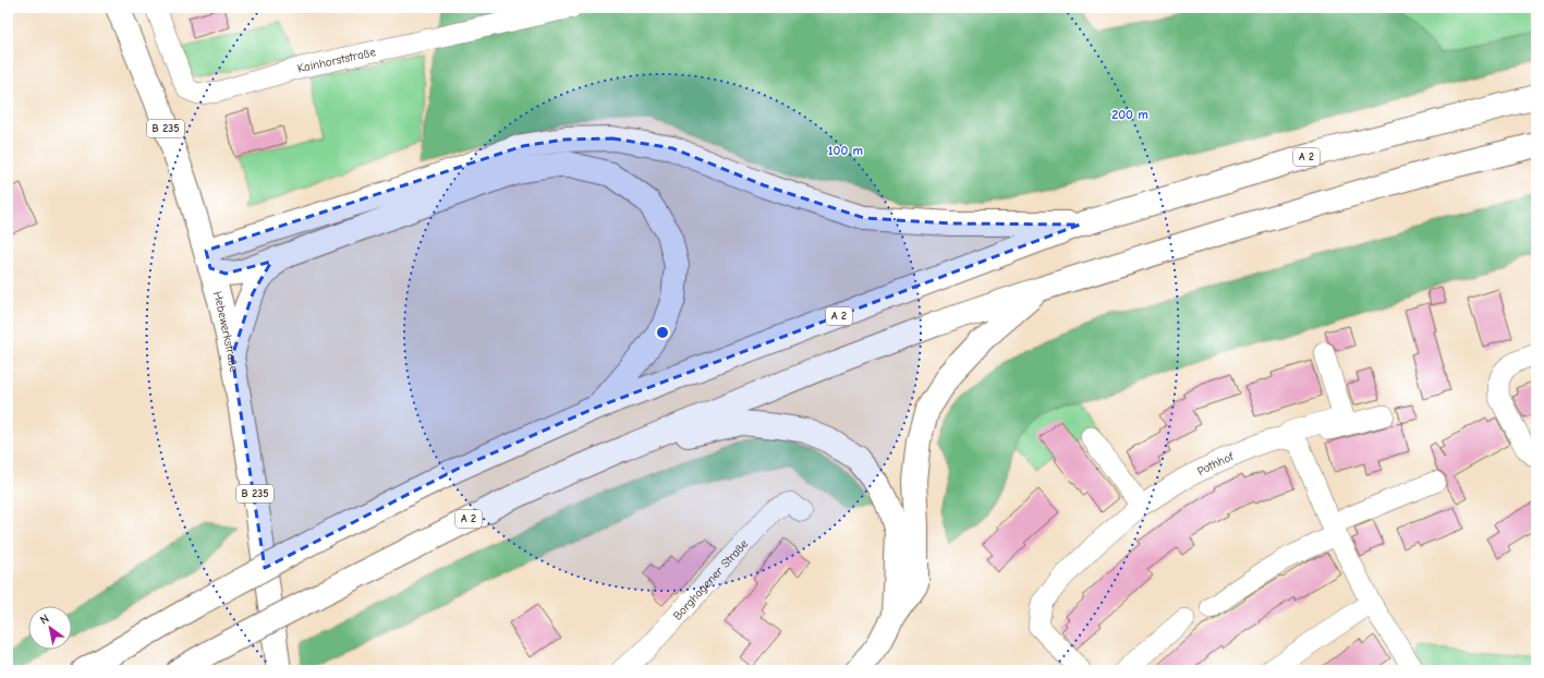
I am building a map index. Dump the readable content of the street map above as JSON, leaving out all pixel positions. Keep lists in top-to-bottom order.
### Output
{
  "streets": {
    "main road": ["B 235", "A 2", "Hebewerkstraße"],
    "street": ["Kainhorststraße", "Pothhof", "Borghagener Straße"]
  },
  "north": "top left",
  "rings": ["200 m", "100 m"]
}
